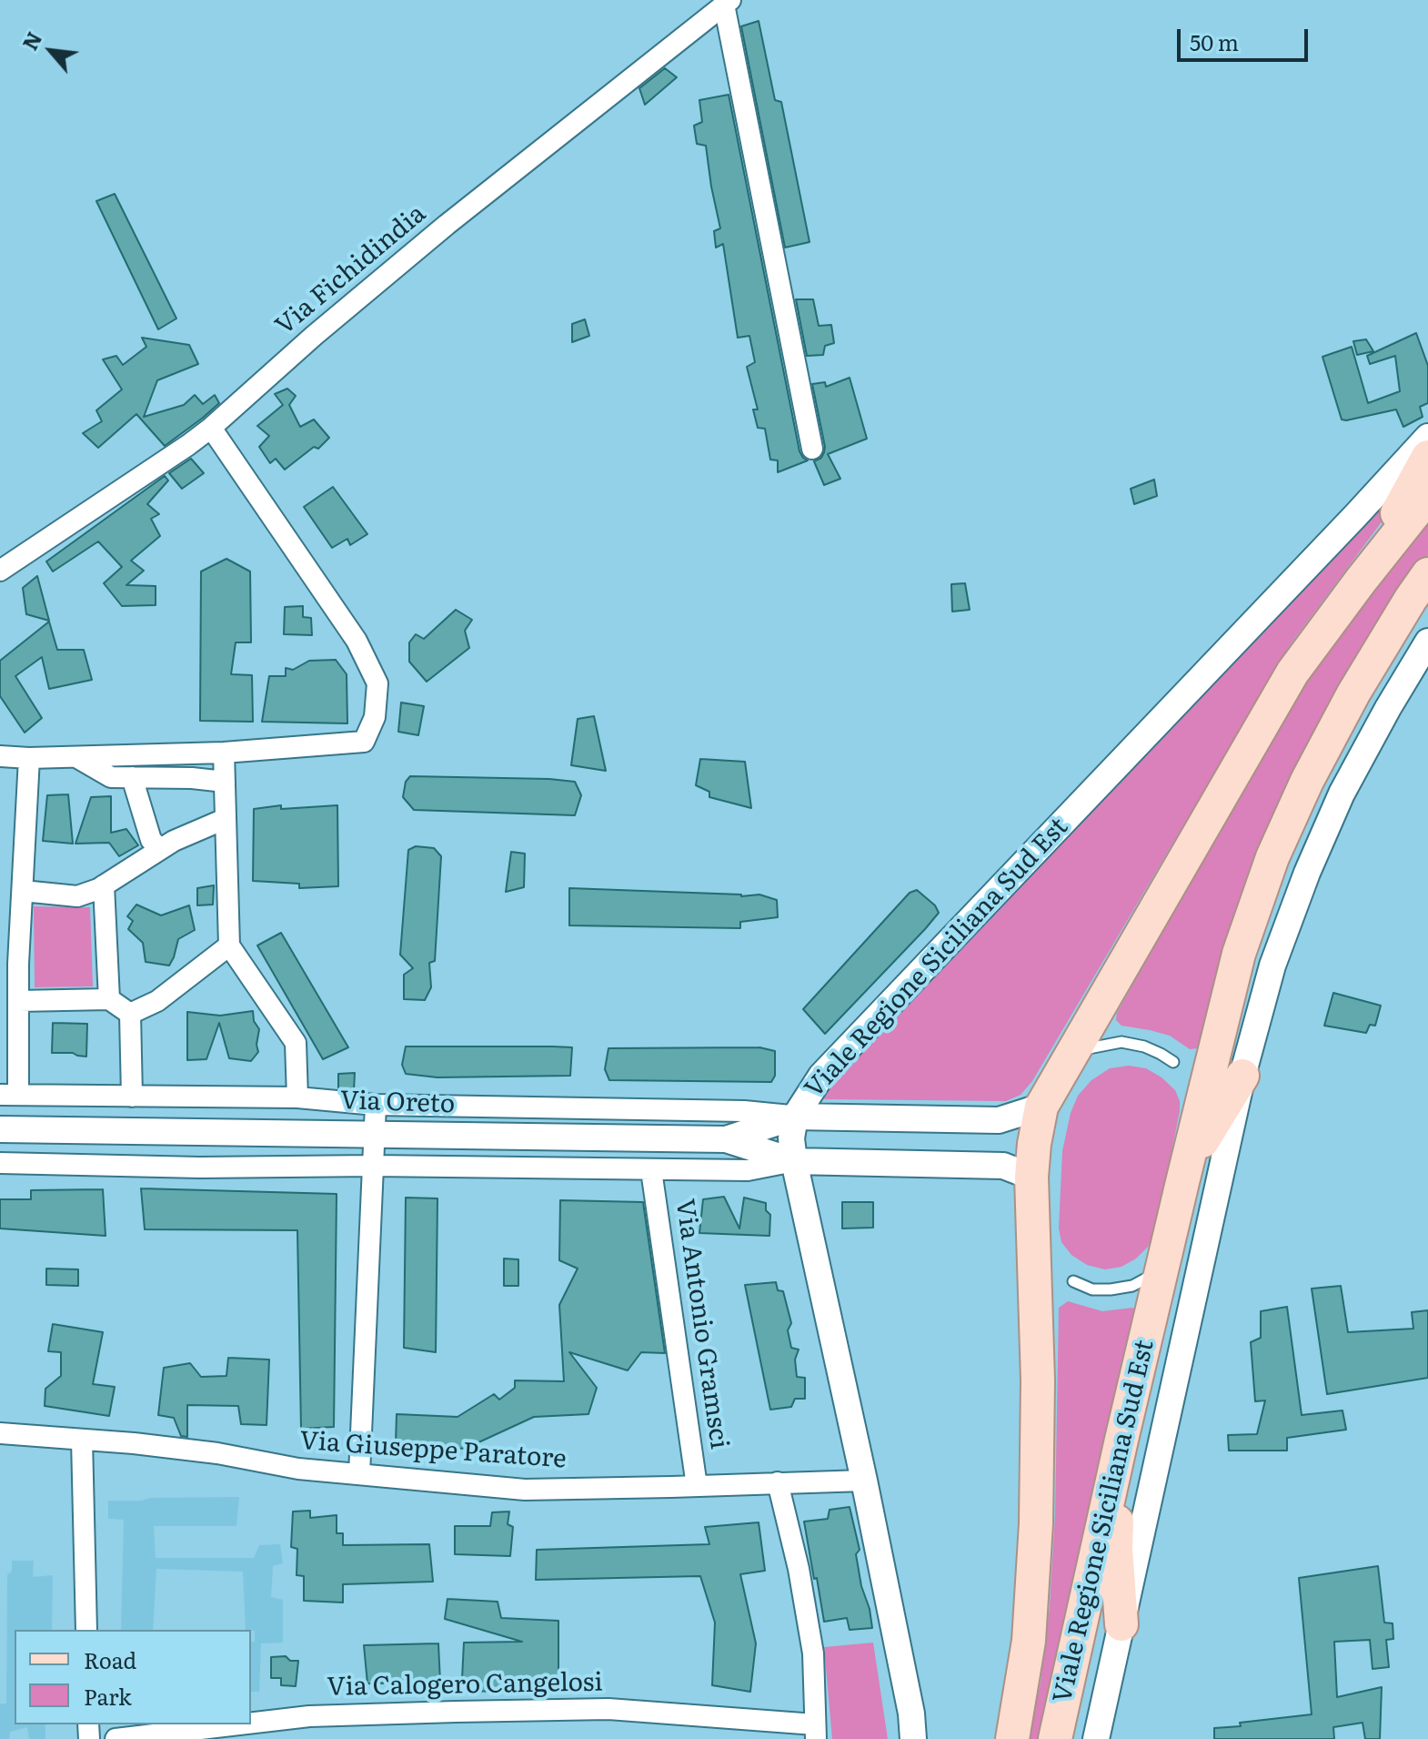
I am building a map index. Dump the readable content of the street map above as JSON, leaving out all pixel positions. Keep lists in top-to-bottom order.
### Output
{
  "streets": {
    "main road": ["Viale Regione Siciliana Sud Est"],
    "street": [
      "Via Fichidindia",
      "Via Oreto",
      "Via Antonio Gramsci",
      "Via Giuseppe Paratore",
      "Via Calogero Cangelosi"
    ]
  },
  "crossings": [
    ["Viale Regione Siciliana Sud Est", "Via Oreto"],
    ["Viale Regione Siciliana Sud Est", "Via Giuseppe Paratore"],
    ["Via Antonio Gramsci", "Via Giuseppe Paratore"]
  ],
  "legend": ["Road", "Park"],
  "scale_bar": "50 m",
  "north": "top left"
}
